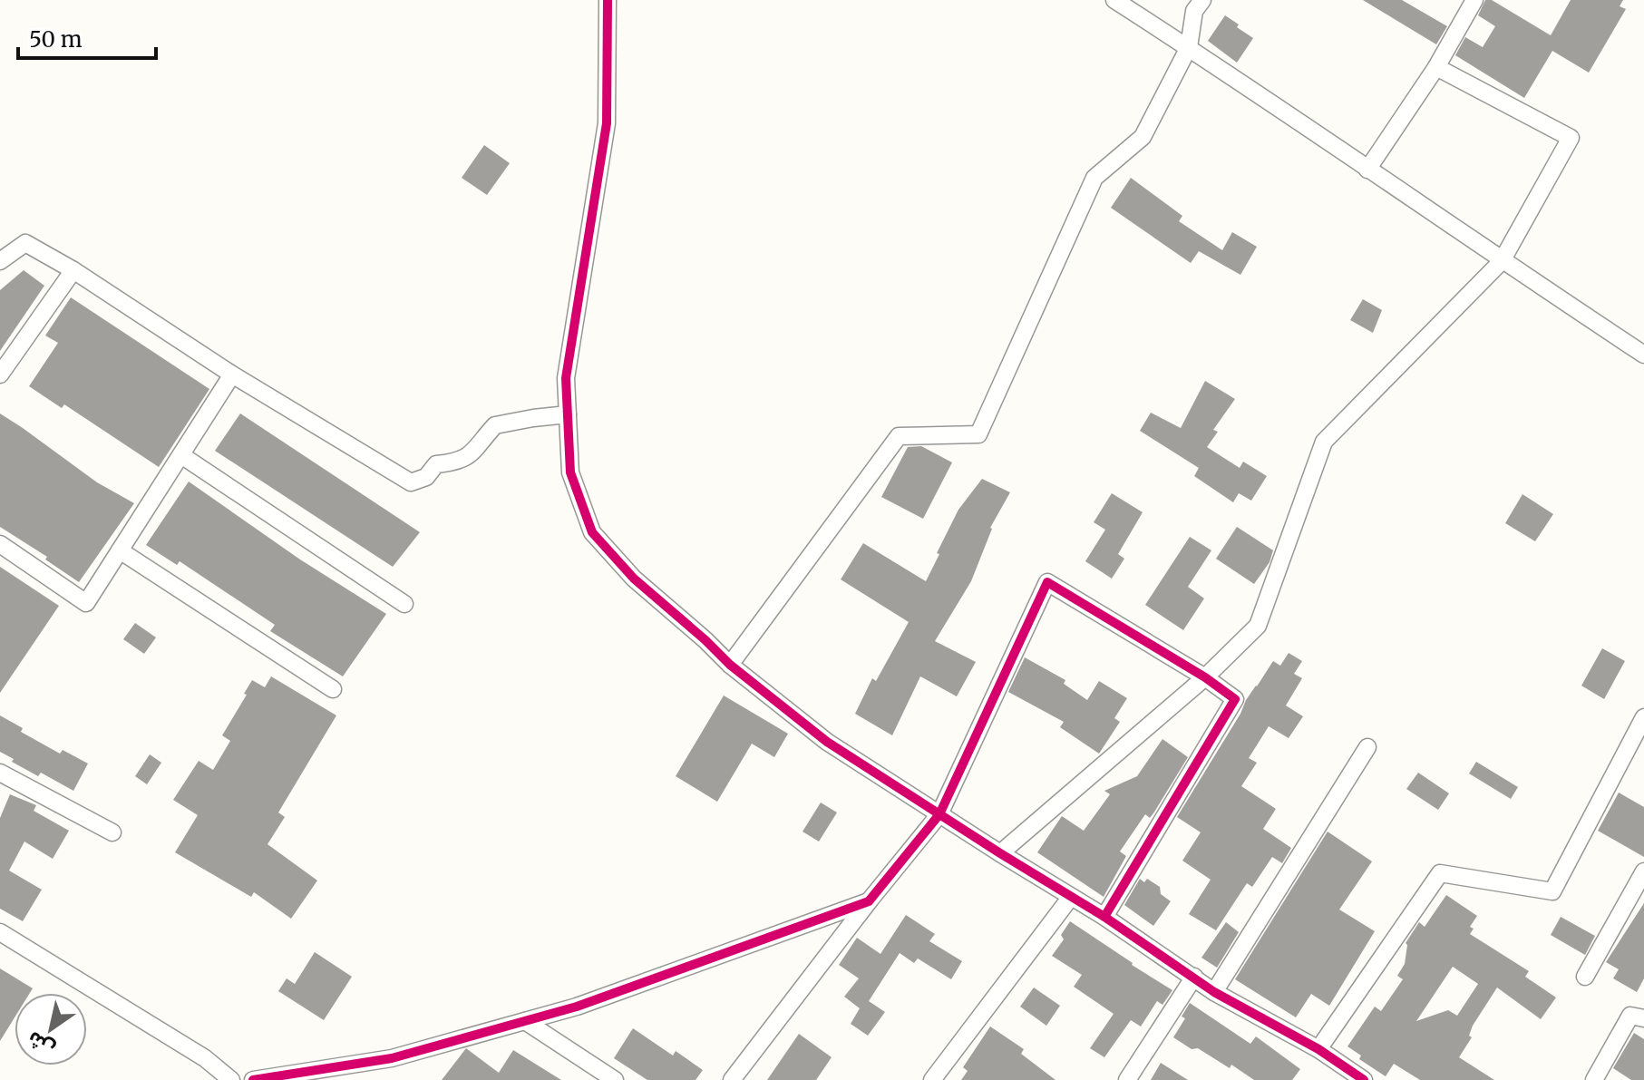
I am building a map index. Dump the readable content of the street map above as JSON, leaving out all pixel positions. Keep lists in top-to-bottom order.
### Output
{
  "scale_bar": "50 m",
  "north": "bottom left"
}
